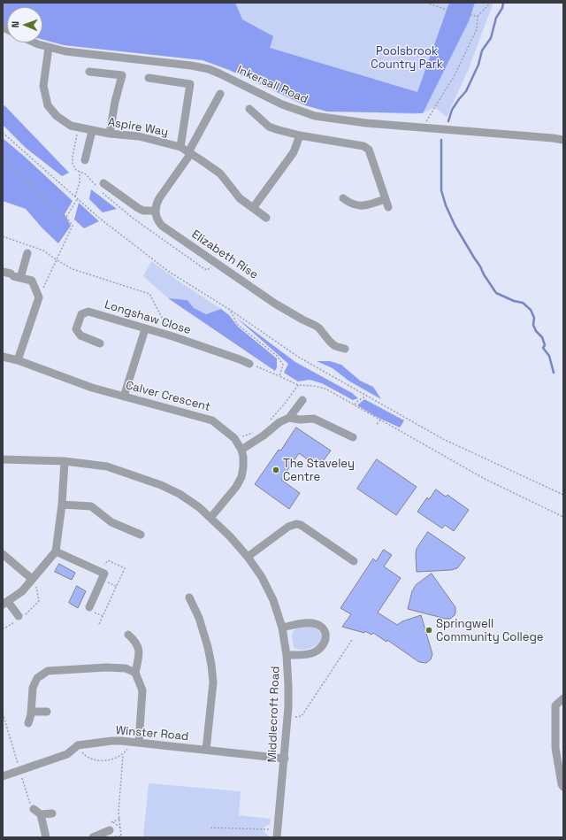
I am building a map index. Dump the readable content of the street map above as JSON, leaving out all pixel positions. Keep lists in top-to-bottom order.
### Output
{
  "streets": {
    "street": [
      "Inkersall Road",
      "Aspire Way",
      "Elizabeth Rise",
      "Longshaw Close",
      "Calver Crescent",
      "Middlecroft Road",
      "Winster Road"
    ]
  },
  "crossings": [
    ["Inkersall Road", "Aspire Way"],
    ["Calver Crescent", "Middlecroft Road"],
    ["Middlecroft Road", "Winster Road"]
  ],
  "parks": ["Poolsbrook Country Park"],
  "places": ["The Staveley Centre", "Springwell Community College"],
  "north": "left"
}
